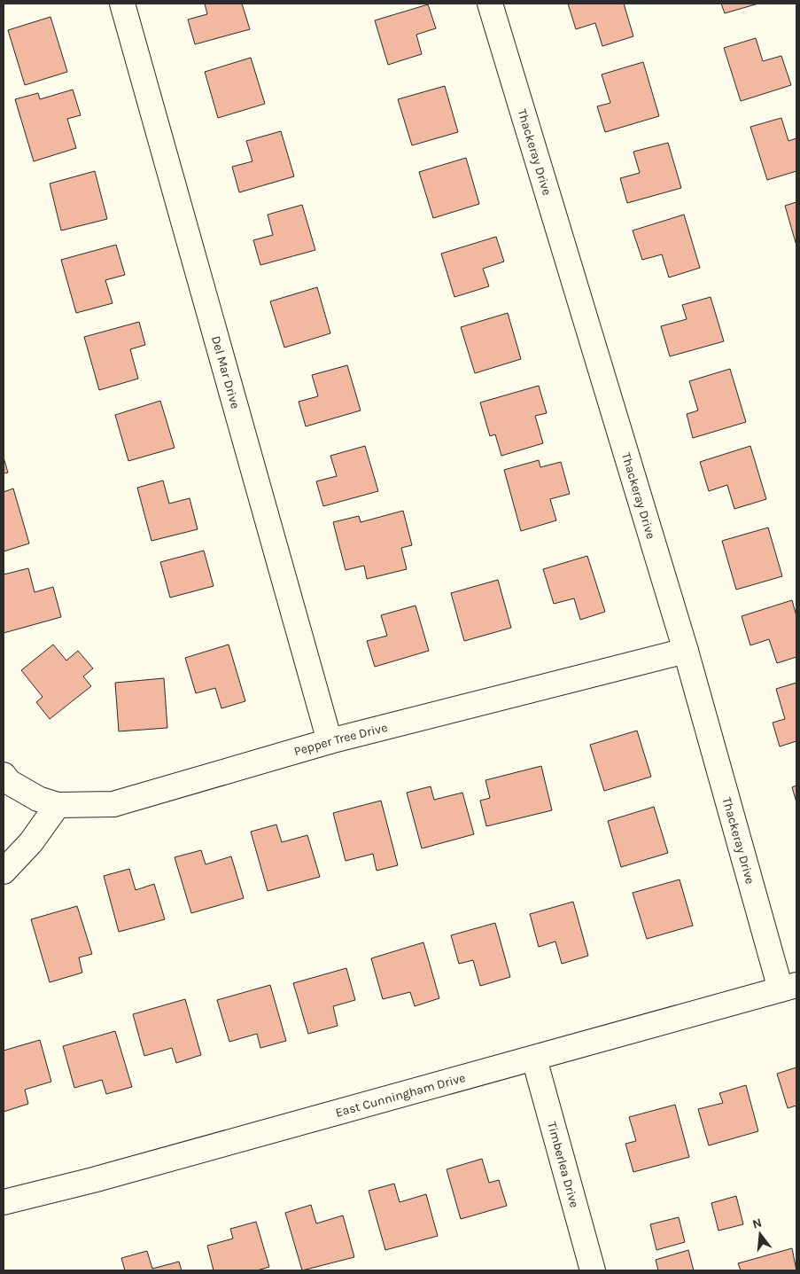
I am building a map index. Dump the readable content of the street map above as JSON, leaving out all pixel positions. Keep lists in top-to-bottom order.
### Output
{
  "streets": {
    "street": [
      "Thackeray Drive",
      "Del Mar Drive",
      "Pepper Tree Drive",
      "East Cunningham Drive",
      "Timberlea Drive"
    ]
  },
  "crossings": [
    ["Thackeray Drive", "Pepper Tree Drive"],
    ["Thackeray Drive", "East Cunningham Drive"],
    ["Del Mar Drive", "Pepper Tree Drive"],
    ["East Cunningham Drive", "Timberlea Drive"]
  ],
  "north": "top"
}
